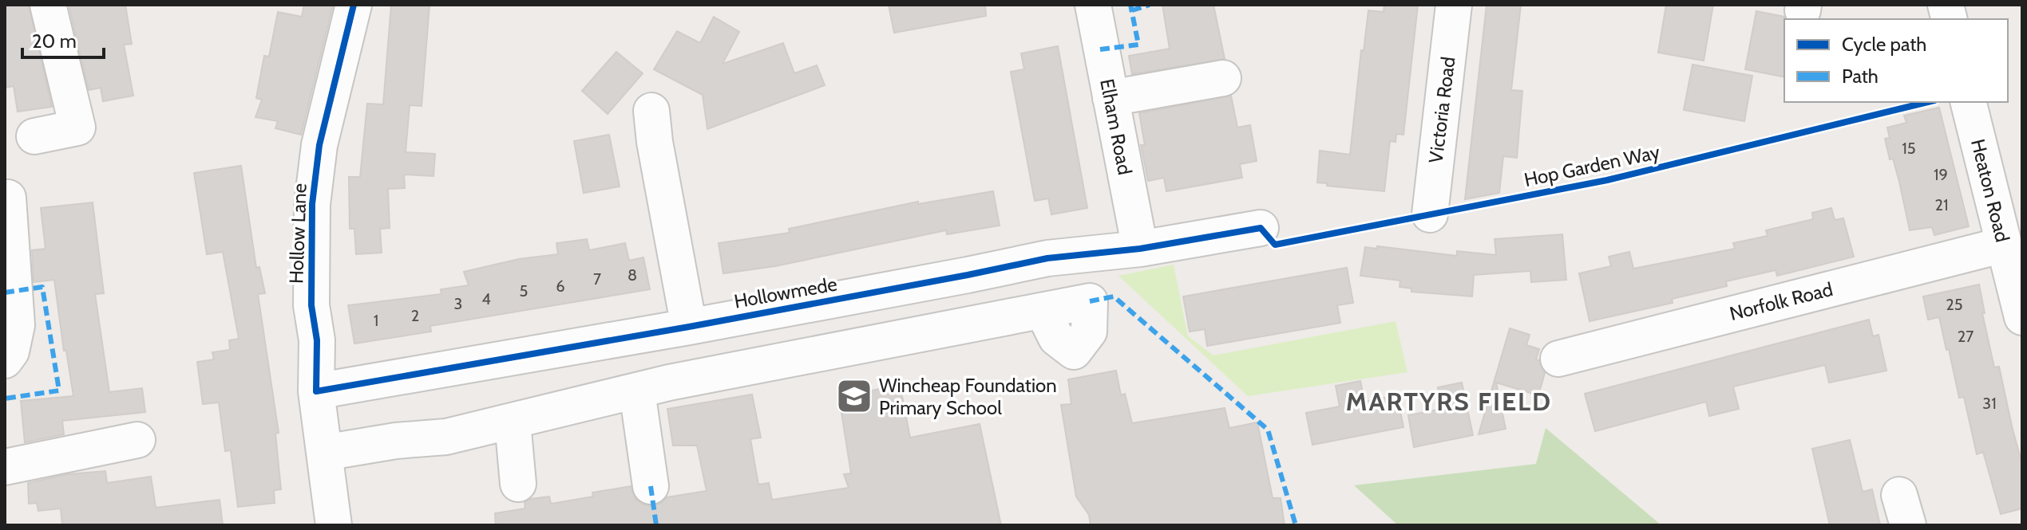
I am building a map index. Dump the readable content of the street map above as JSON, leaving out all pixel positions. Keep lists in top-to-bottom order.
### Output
{
  "streets": {
    "street": [
      "Victoria Road",
      "Elham Road",
      "Heaton Road",
      "Hollow Lane",
      "Hollowmede",
      "Norfolk Road"
    ],
    "cycle path": ["Hop Garden Way"]
  },
  "crossings": [
    ["Elham Road", "Hollowmede"],
    ["Heaton Road", "Norfolk Road"],
    ["Hollow Lane", "Hollowmede"]
  ],
  "districts": ["MARTYRS FIELD"],
  "places": {
    "school or university": ["Wincheap Foundation Primary School"]
  },
  "house_numbers": [
    "15",
    "19",
    "21",
    "8",
    "7",
    "6",
    "5",
    "4",
    "3",
    "25",
    "2",
    "1",
    "27",
    "31"
  ],
  "legend": ["Cycle path", "Path"],
  "scale_bar": "20 m"
}
